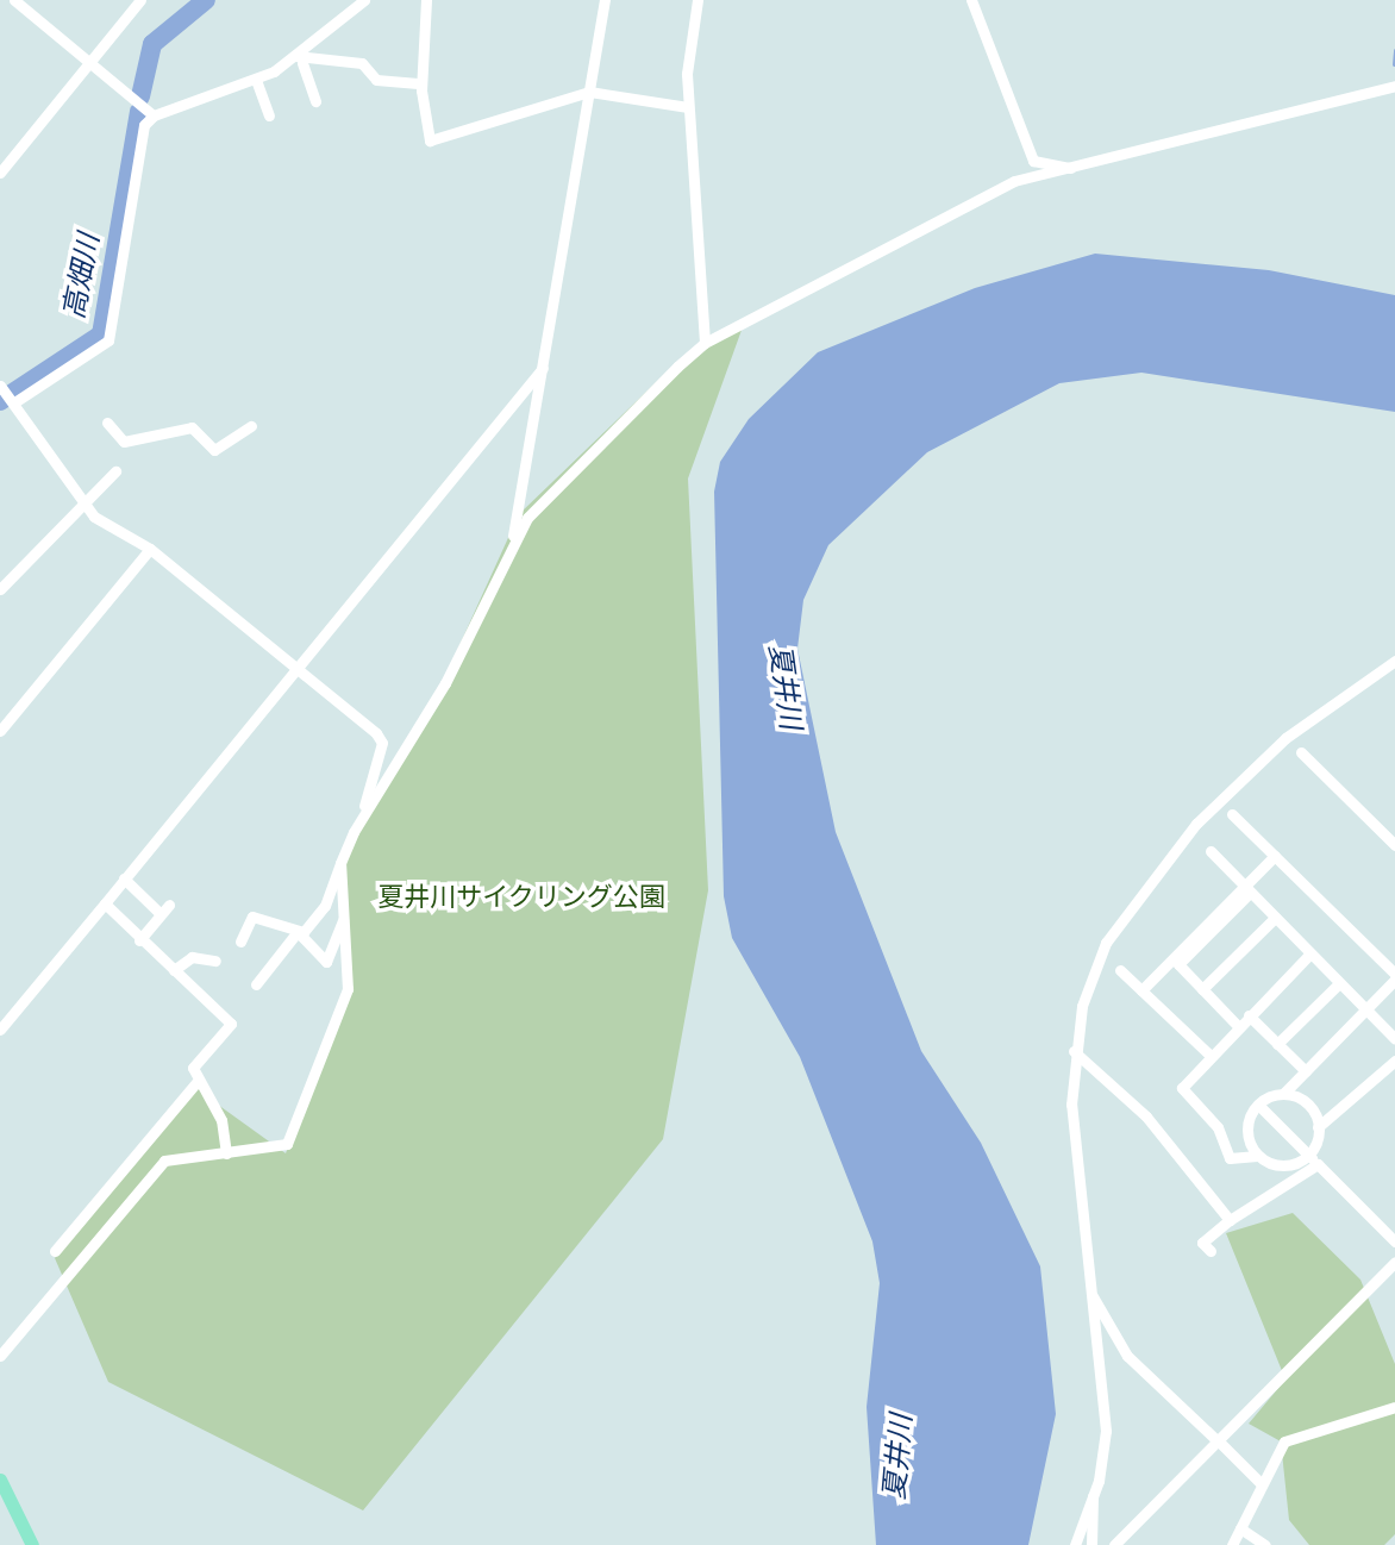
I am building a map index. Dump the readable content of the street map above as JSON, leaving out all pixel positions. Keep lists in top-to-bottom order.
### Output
{
  "water": ["高畑川", "夏井川"],
  "parks": ["夏井川サイクリング公園"]
}
